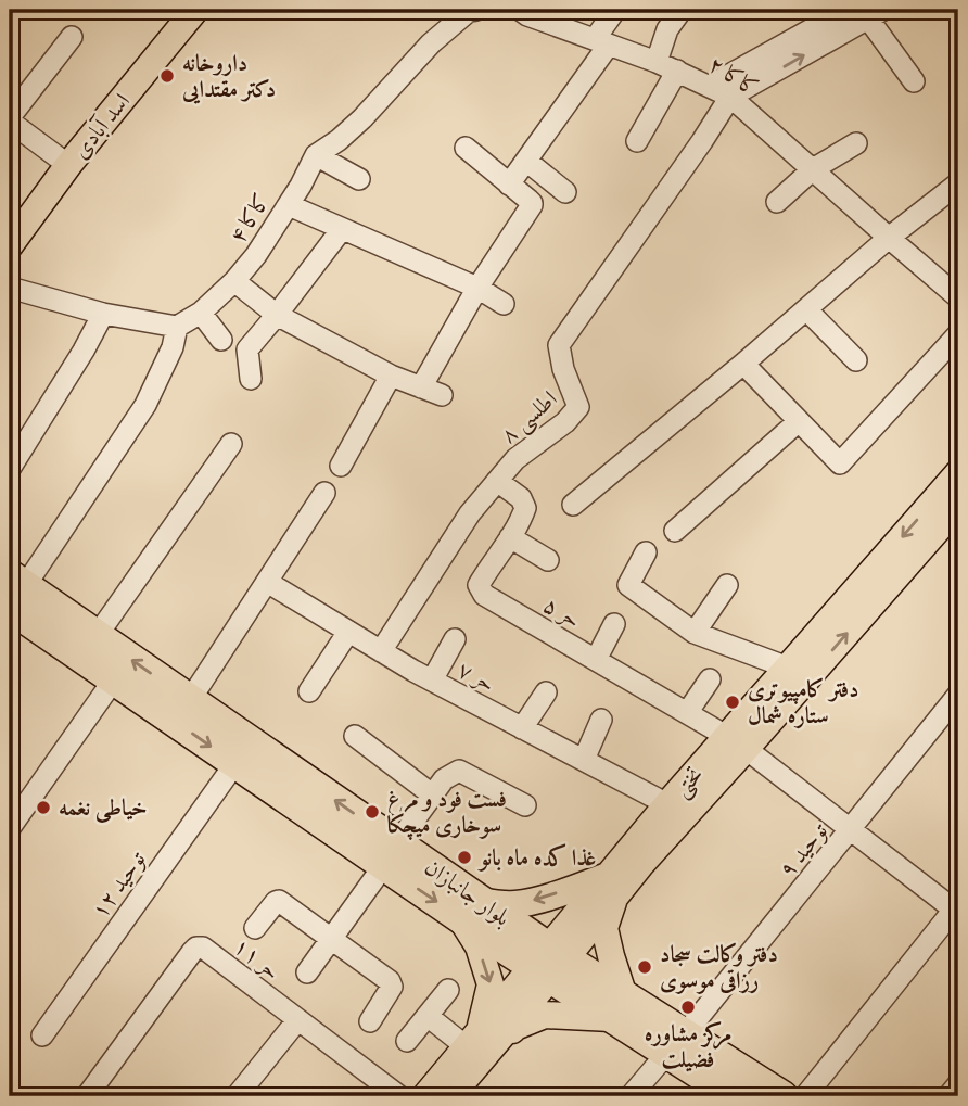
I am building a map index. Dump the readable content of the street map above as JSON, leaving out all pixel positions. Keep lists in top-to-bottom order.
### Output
{
  "streets": {
    "highway": ["بلوار جانبازان"],
    "main road": ["اسد آبادی", "تختی"],
    "street": [
      "کاکا ۲",
      "کاکا ۴",
      "اطلسی ۸",
      "حر ۵",
      "حر ۷",
      "توحید ۹",
      "توحید ۱۲",
      "حر ۱۱"
    ]
  },
  "crossings": [
    ["کاکا ۲", "اطلسی ۸"],
    ["اطلسی ۸", "حر ۵"],
    ["اطلسی ۸", "حر ۷"],
    ["حر ۵", "تختی"],
    ["حر ۵", "توحید ۹"],
    ["حر ۷", "تختی"],
    ["تختی", "بلوار جانبازان"],
    ["توحید ۹", "بلوار جانبازان"],
    ["توحید ۱۲", "بلوار جانبازان"]
  ],
  "places": [
    "داروخانه دکتر مقتدایی",
    "دفتر کامپیوتری ستاره شمال",
    "خیاطی نغمه",
    "فست فود و مرغ سوخاری میچکا",
    "غذا کده ماه بانو",
    "دفتر وکالت سجاد رزاقی موسوی",
    "مرکز مشاوره فضیلت"
  ]
}
